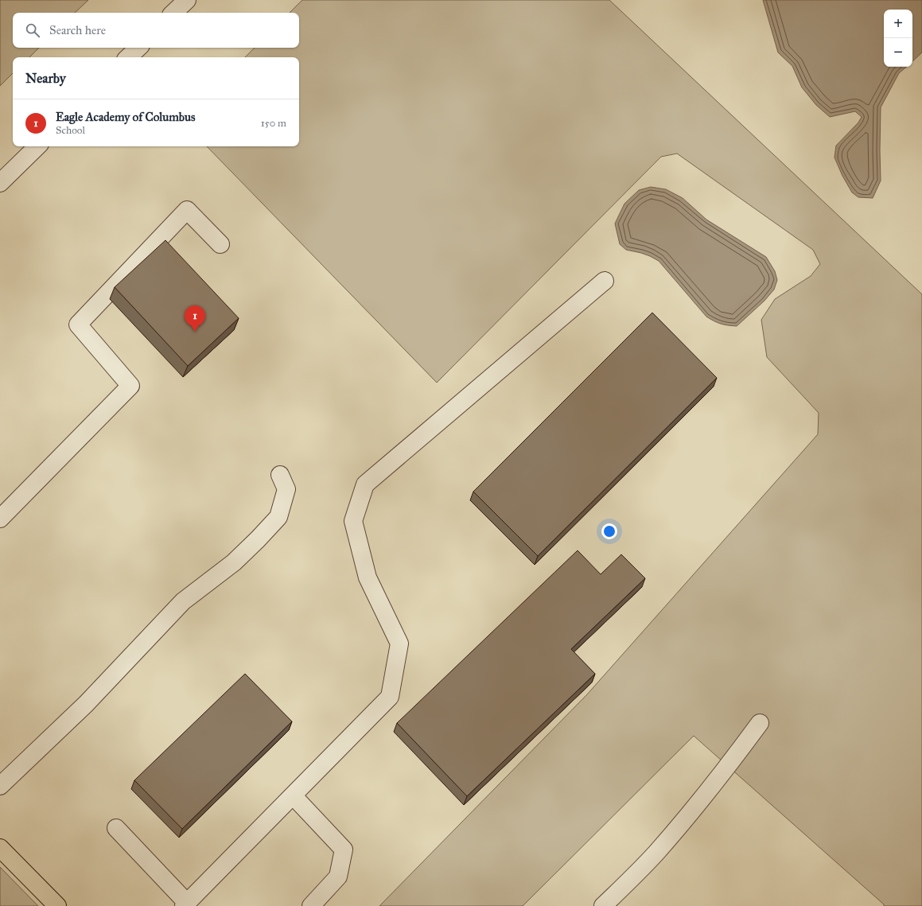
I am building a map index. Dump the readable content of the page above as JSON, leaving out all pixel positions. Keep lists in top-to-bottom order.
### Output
{
  "page": {
    "map_buttons": ["+", "−"],
    "search": "Search here",
    "heading": "Nearby",
    "list": [
      {
        "mark": "1",
        "name": "Eagle Academy of Columbus",
        "note": "School",
        "value": "150 m"
      }
    ],
    "pins": "1"
  }
}
